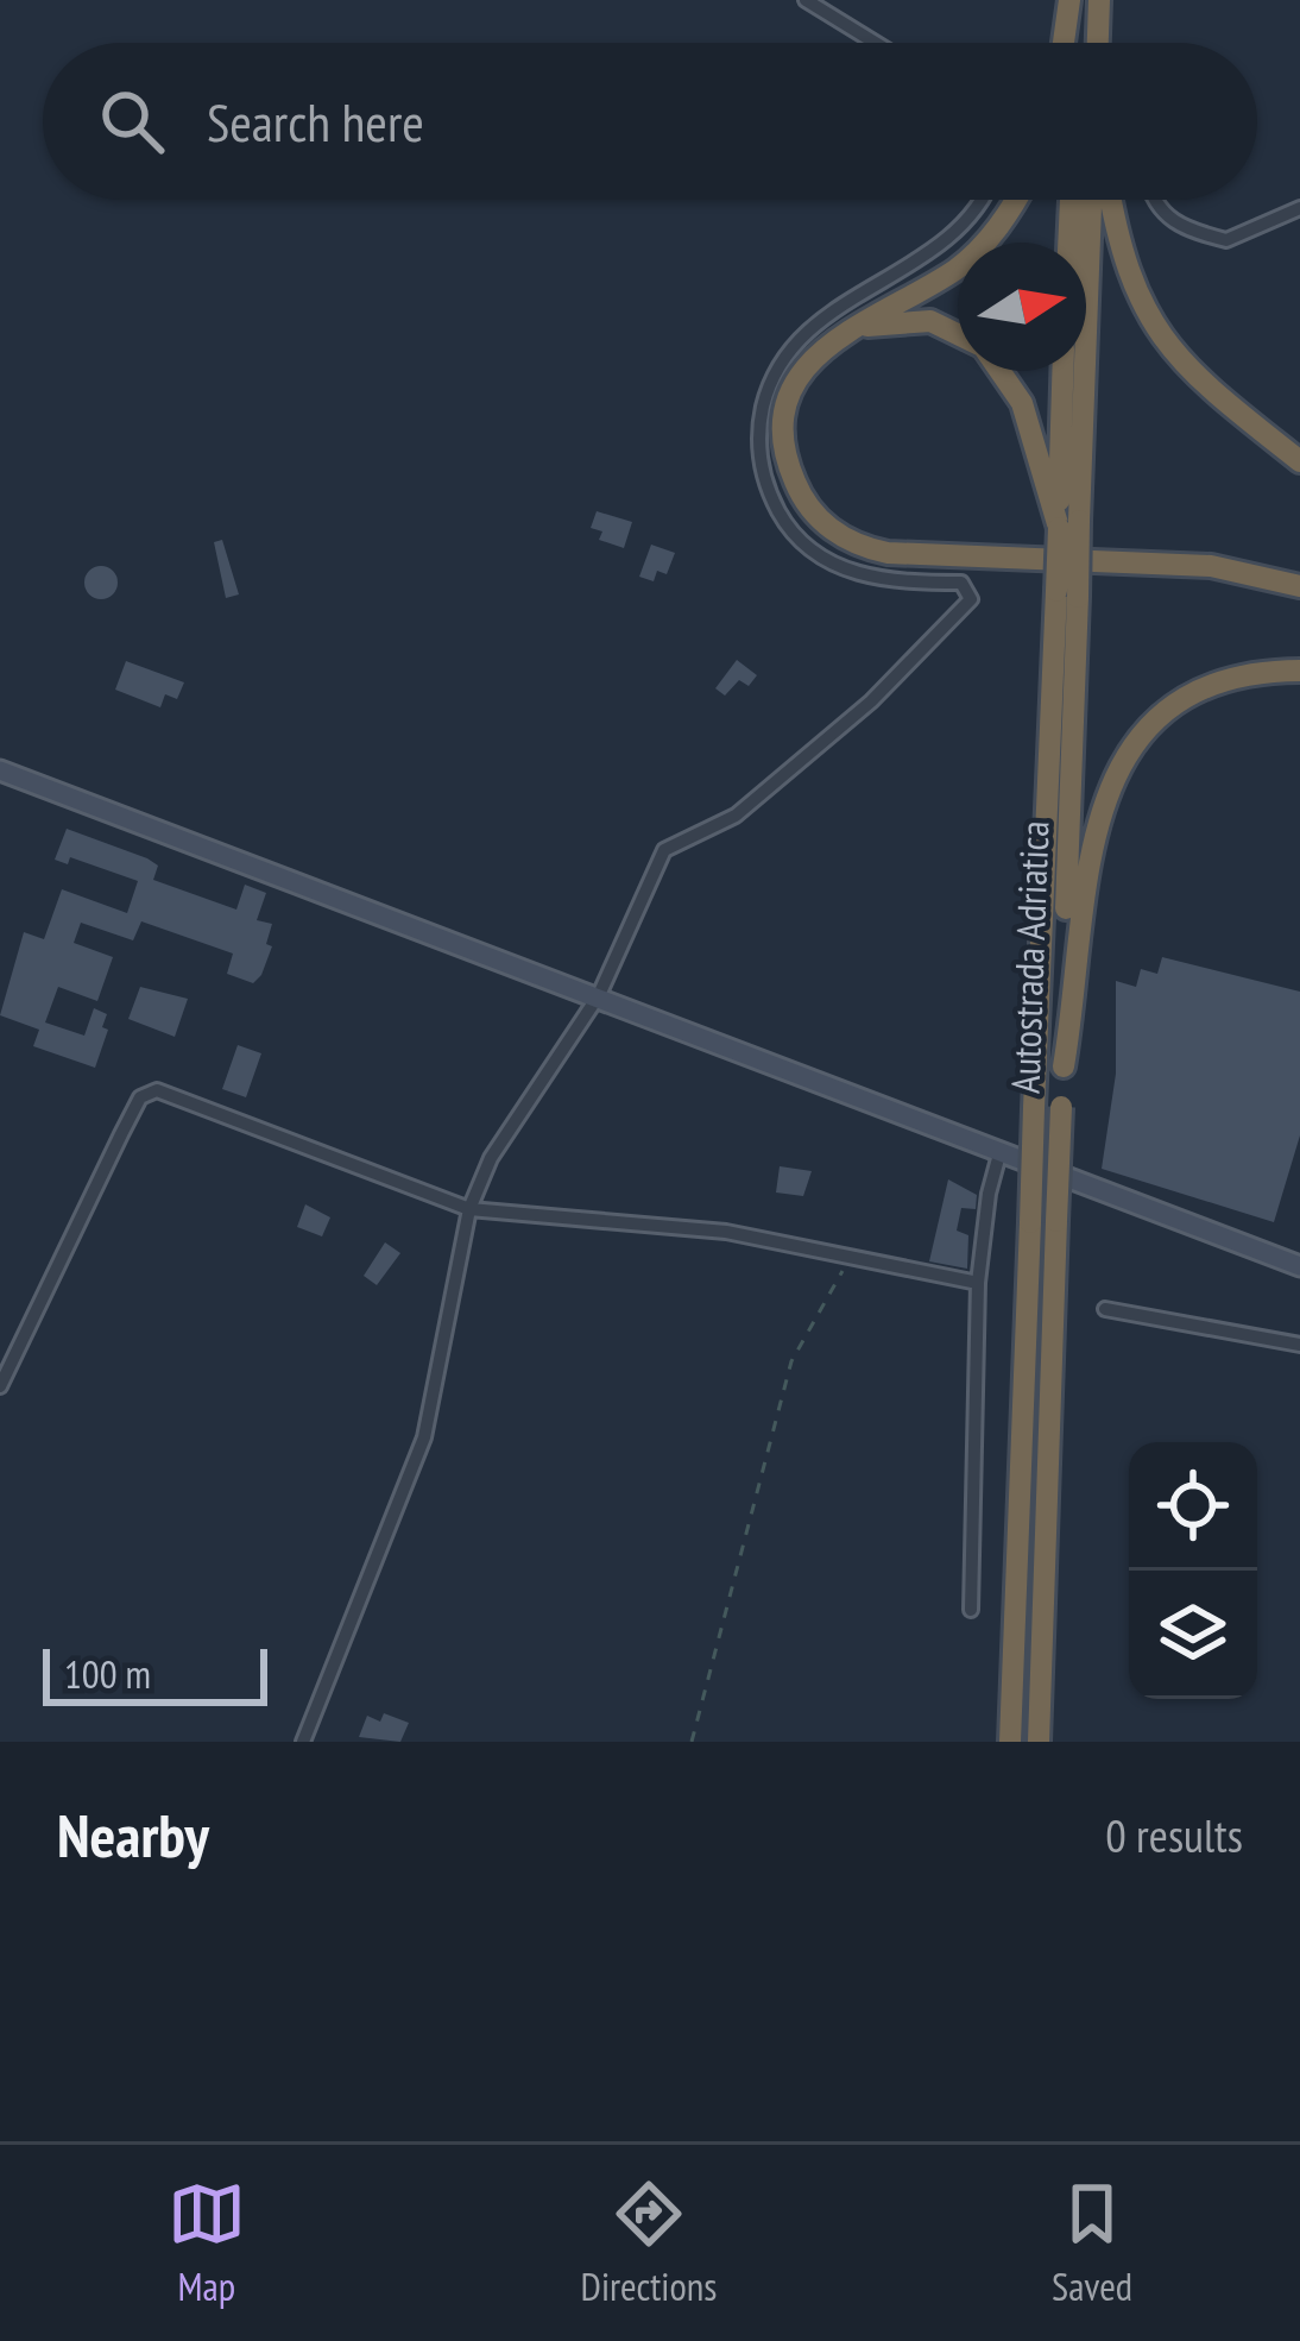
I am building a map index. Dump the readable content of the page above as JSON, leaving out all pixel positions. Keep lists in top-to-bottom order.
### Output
{
  "streets": {
    "highway": ["Autostrada Adriatica"]
  },
  "scale_bar": "100 m",
  "north": "right",
  "page": {
    "search": "Search here",
    "scale": "100 m",
    "heading": ["Nearby", "0 results"],
    "nav": ["Map", "Directions", "Saved"]
  }
}
